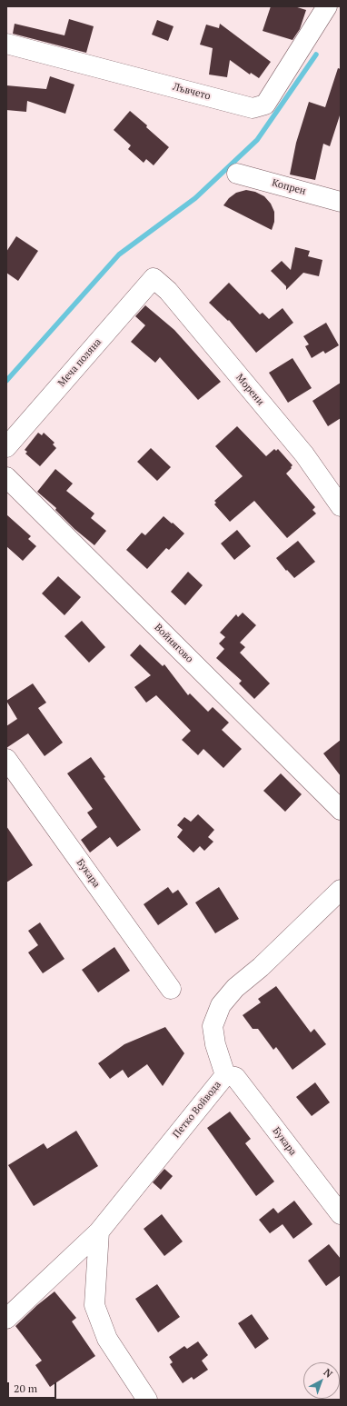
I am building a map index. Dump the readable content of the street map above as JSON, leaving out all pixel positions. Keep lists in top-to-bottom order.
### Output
{
  "streets": {
    "street": [
      "Лъвчето",
      "Копрен",
      "Меча поляна",
      "Морени",
      "Войнягово",
      "Букара",
      "Петко Войвода"
    ]
  },
  "crossings": [
    ["Меча поляна", "Морени"],
    ["Букара", "Петко Войвода"]
  ],
  "scale_bar": "20 m",
  "north": "top right"
}
